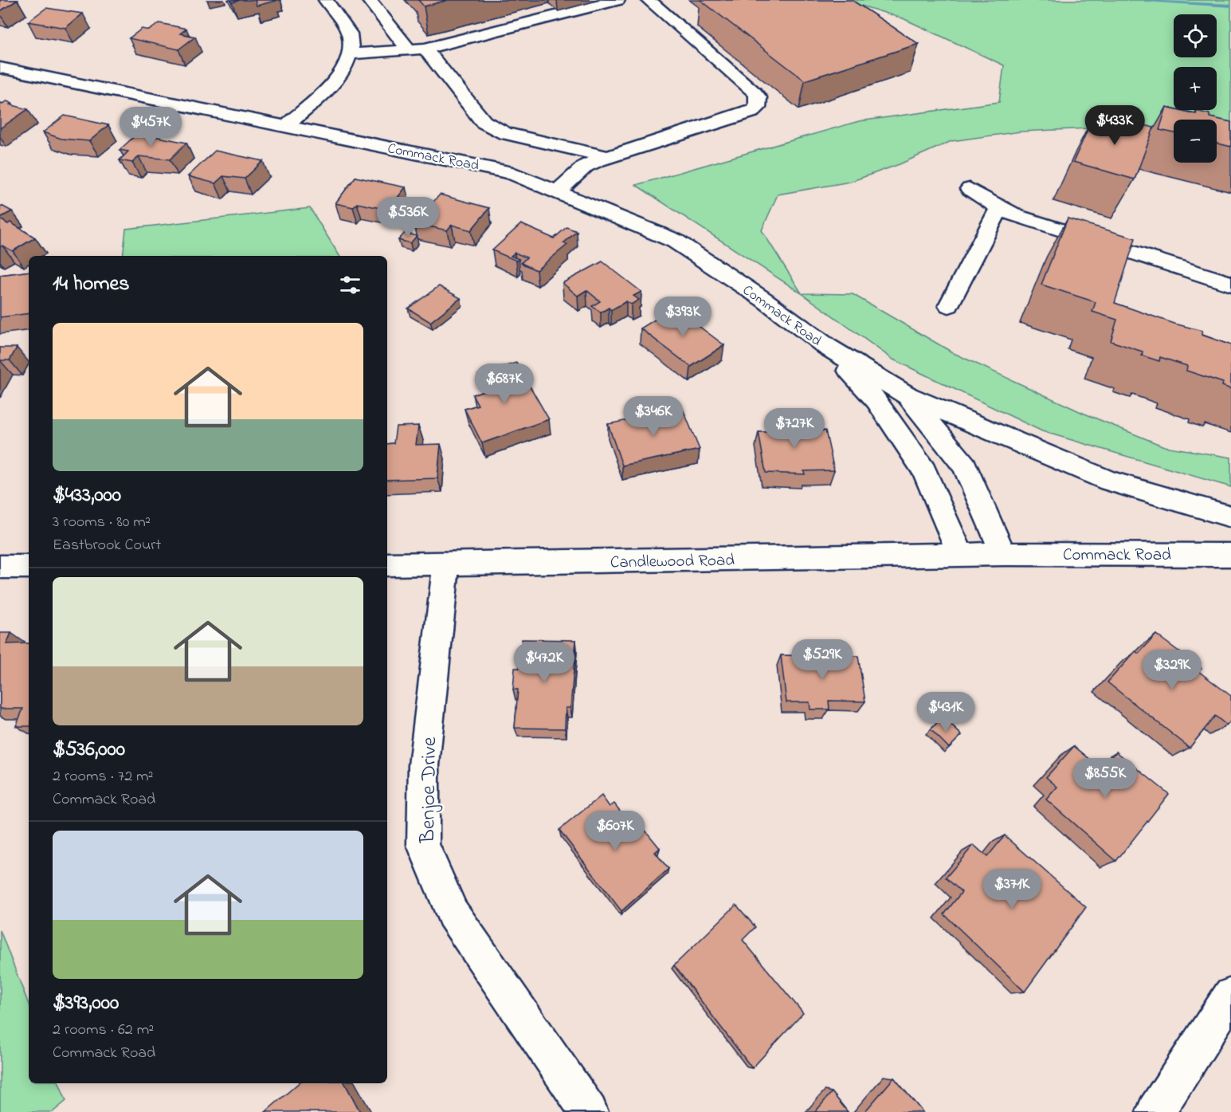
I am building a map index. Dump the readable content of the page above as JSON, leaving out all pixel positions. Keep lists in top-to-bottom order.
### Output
{
  "streets": {
    "street": ["Commack Road", "Candlewood Road", "Benjoe Drive"]
  },
  "crossings": [
    ["Commack Road", "Candlewood Road"],
    ["Candlewood Road", "Benjoe Drive"]
  ],
  "page": {
    "map_buttons": ["+", "−"],
    "price": [
      "$433K",
      "$457K",
      "$536K",
      "$393K",
      "$687K",
      "$346K",
      "$727K",
      "$529K",
      "$472K",
      "$329K",
      "$431K",
      "$855K",
      "$607K",
      "$371K"
    ],
    "heading": "14 homes",
    "list": [
      {
        "name": "$433,000",
        "note": "3 rooms · 80 m² · Eastbrook Court"
      },
      {
        "name": "$536,000",
        "note": "2 rooms · 72 m² · Commack Road"
      },
      {
        "name": "$393,000",
        "note": "2 rooms · 62 m² · Commack Road"
      }
    ]
  }
}
